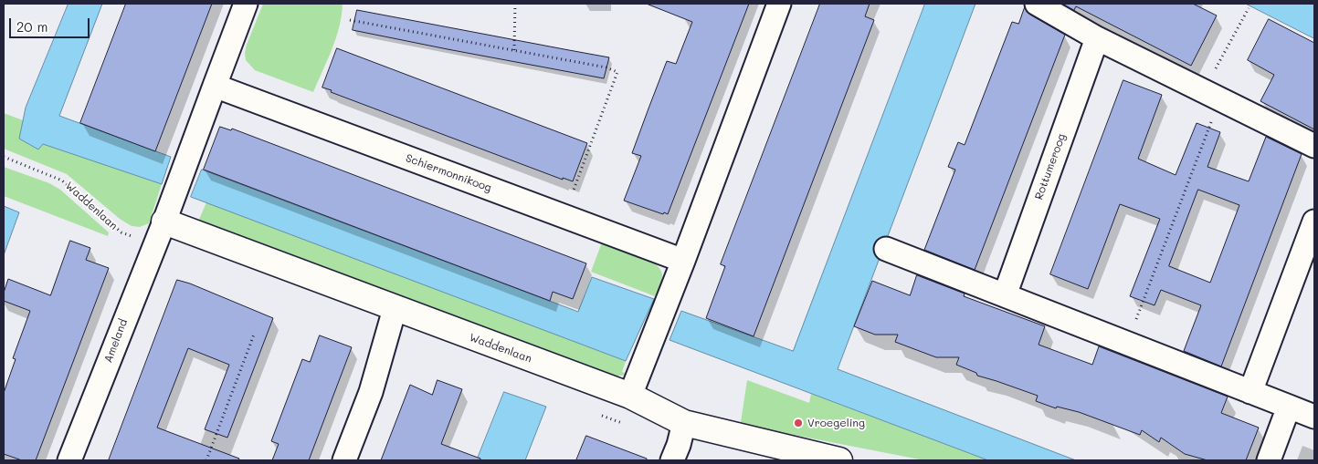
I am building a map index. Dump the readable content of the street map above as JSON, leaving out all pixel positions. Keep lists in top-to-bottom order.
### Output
{
  "streets": {
    "street": [
      "Rottumeroog",
      "Schiermonnikoog",
      "Waddenlaan",
      "Ameland"
    ]
  },
  "crossings": [
    ["Waddenlaan", "Ameland"]
  ],
  "places": ["Vroegeling"],
  "scale_bar": "20 m"
}
